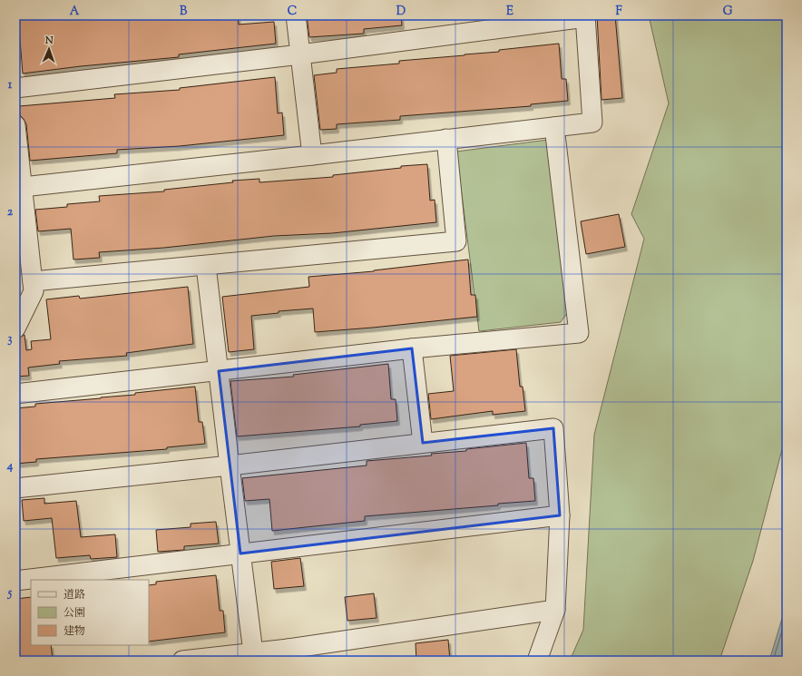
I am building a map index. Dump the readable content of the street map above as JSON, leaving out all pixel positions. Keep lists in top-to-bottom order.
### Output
{
  "legend": ["道路", "公園", "建物"],
  "north": "top",
  "grid": {
    "columns": [
      "A",
      "B",
      "C",
      "D",
      "E",
      "F",
      "G"
    ],
    "rows": [
      "1",
      "2",
      "3",
      "4",
      "5"
    ]
  }
}
